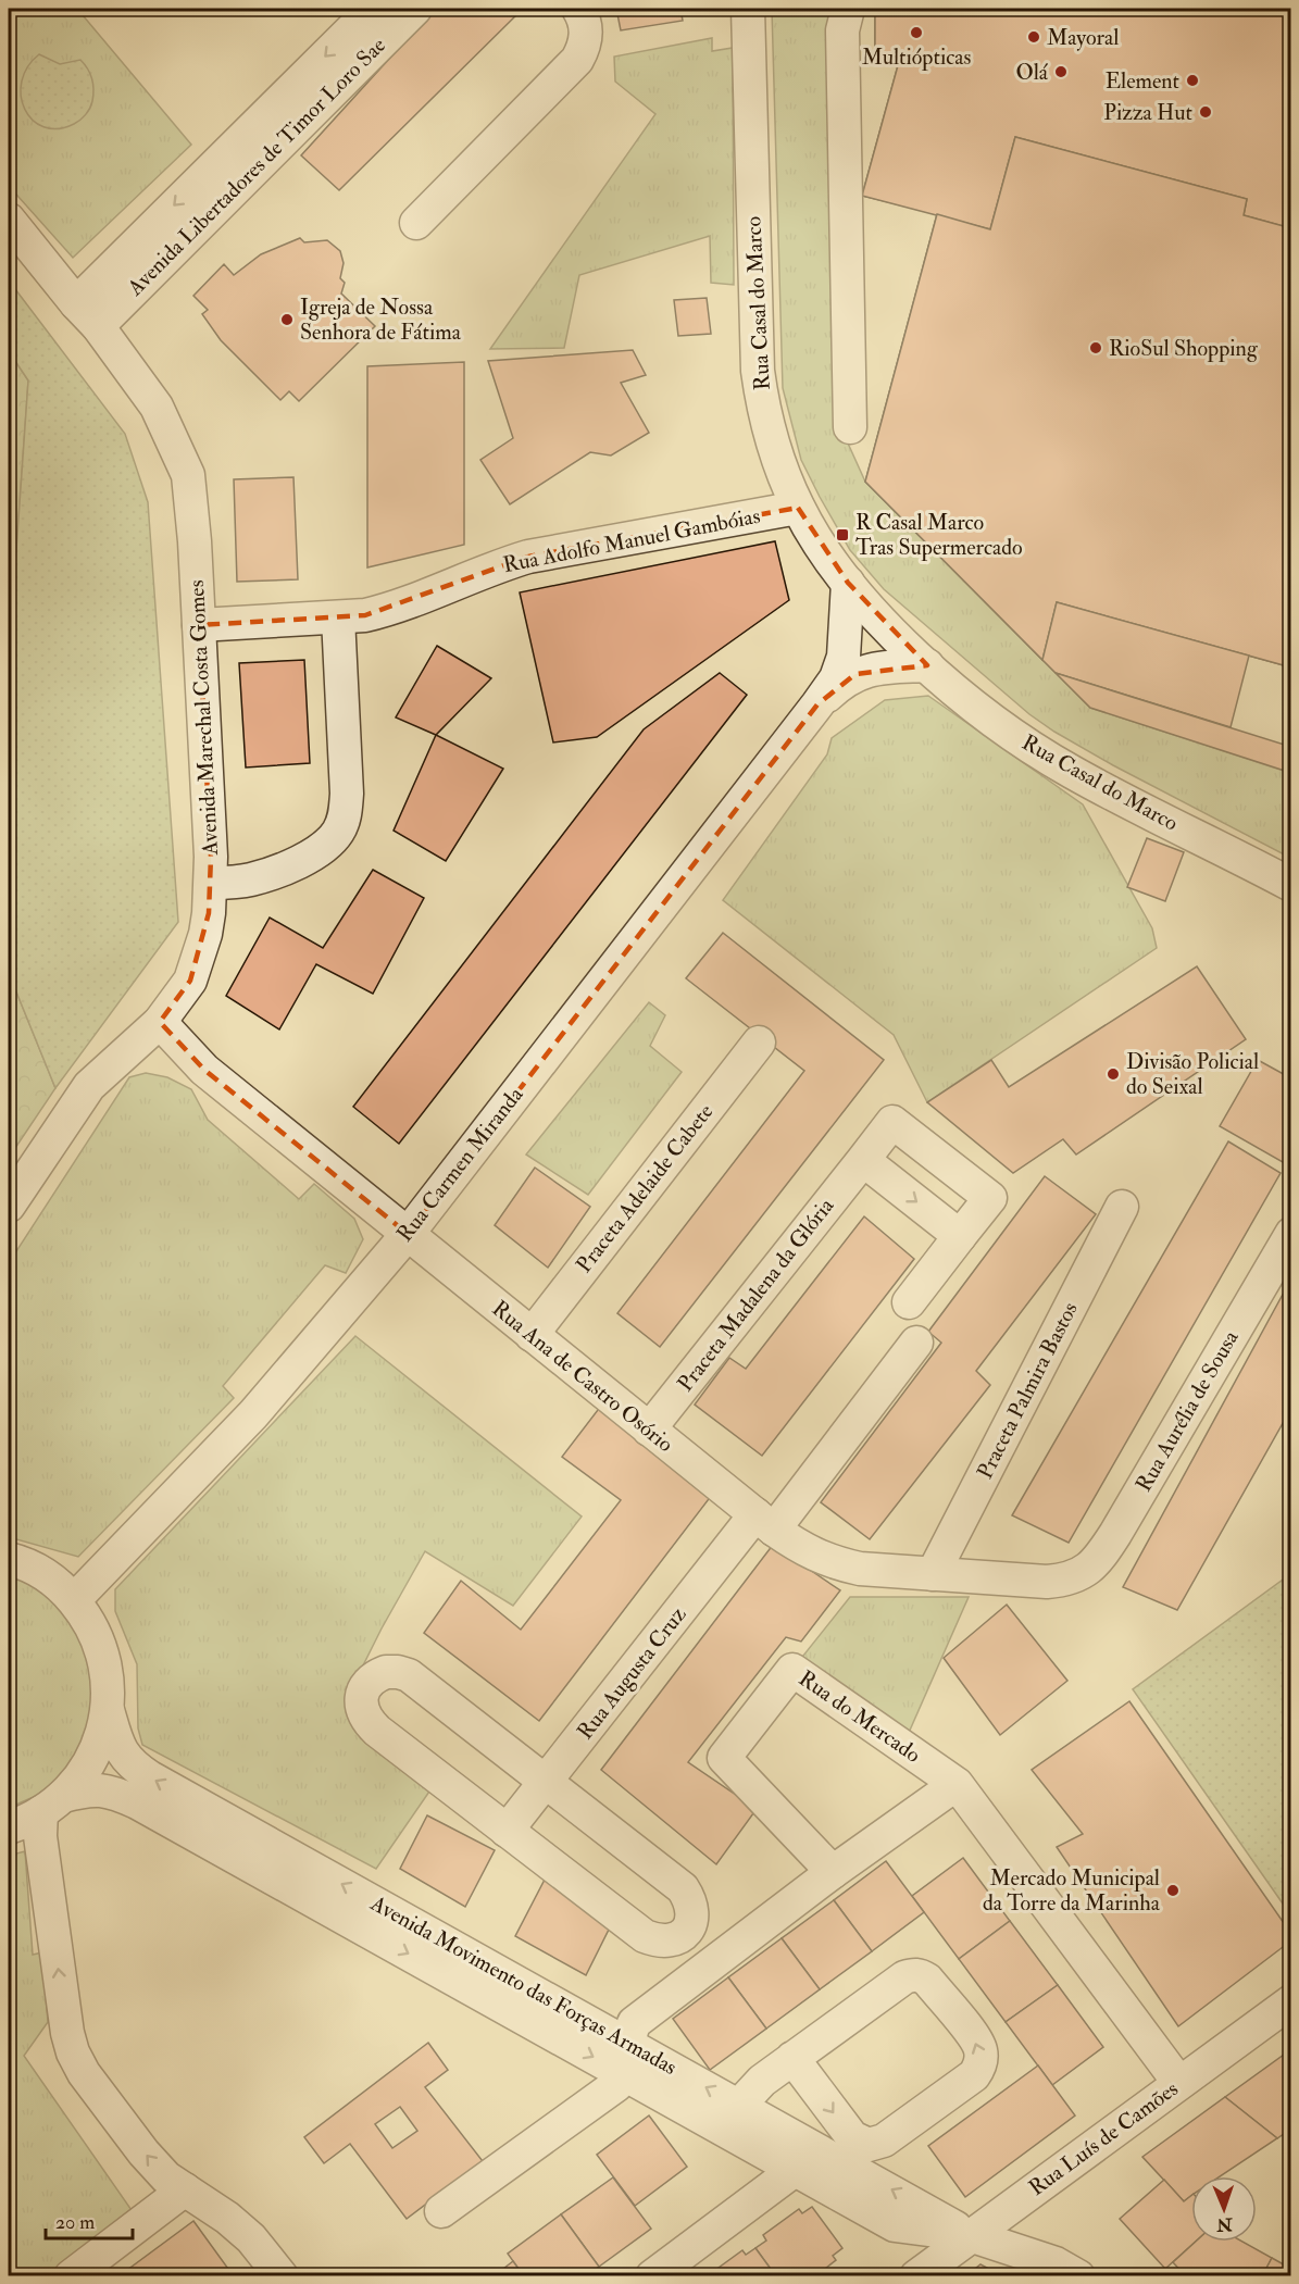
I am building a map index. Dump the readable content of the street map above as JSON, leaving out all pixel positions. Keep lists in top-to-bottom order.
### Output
{
  "streets": {
    "street": [
      "Avenida Libertadores de Timor Loro Sae",
      "Rua Casal do Marco",
      "Rua Adolfo Manuel Gambóias",
      "Avenida Marechal Costa Gomes",
      "Rua Carmen Miranda",
      "Praceta Adelaide Cabete",
      "Praceta Madalena da Glória",
      "Rua Ana de Castro Osório",
      "Praceta Palmira Bastos",
      "Rua Aurélia de Sousa",
      "Rua Augusta Cruz",
      "Rua do Mercado",
      "Avenida Movimento das Forças Armadas",
      "Rua Luís de Camões"
    ]
  },
  "crossings": [
    ["Avenida Libertadores de Timor Loro Sae", "Avenida Marechal Costa Gomes"],
    ["Rua Casal do Marco", "Rua Adolfo Manuel Gambóias"],
    ["Rua Casal do Marco", "Rua Carmen Miranda"],
    ["Rua Adolfo Manuel Gambóias", "Avenida Marechal Costa Gomes"],
    ["Avenida Marechal Costa Gomes", "Rua Ana de Castro Osório"],
    ["Rua Carmen Miranda", "Rua Ana de Castro Osório"],
    ["Praceta Adelaide Cabete", "Rua Ana de Castro Osório"],
    ["Praceta Madalena da Glória", "Rua Ana de Castro Osório"],
    ["Rua Ana de Castro Osório", "Praceta Palmira Bastos"],
    ["Rua Ana de Castro Osório", "Rua Aurélia de Sousa"],
    ["Rua Ana de Castro Osório", "Rua Augusta Cruz"],
    ["Rua do Mercado", "Rua Luís de Camões"],
    ["Avenida Movimento das Forças Armadas", "Rua Luís de Camões"]
  ],
  "places": {
    "other": [
      "Multiópticas",
      "Mayoral",
      "Olá",
      "Element",
      "Pizza Hut",
      "Igreja de Nossa Senhora de Fátima",
      "RioSul Shopping",
      "Divisão Policial do Seixal",
      "Mercado Municipal da Torre da Marinha"
    ],
    "transit": ["R Casal Marco Tras Supermercado"]
  },
  "scale_bar": "20 m",
  "north": "bottom"
}
